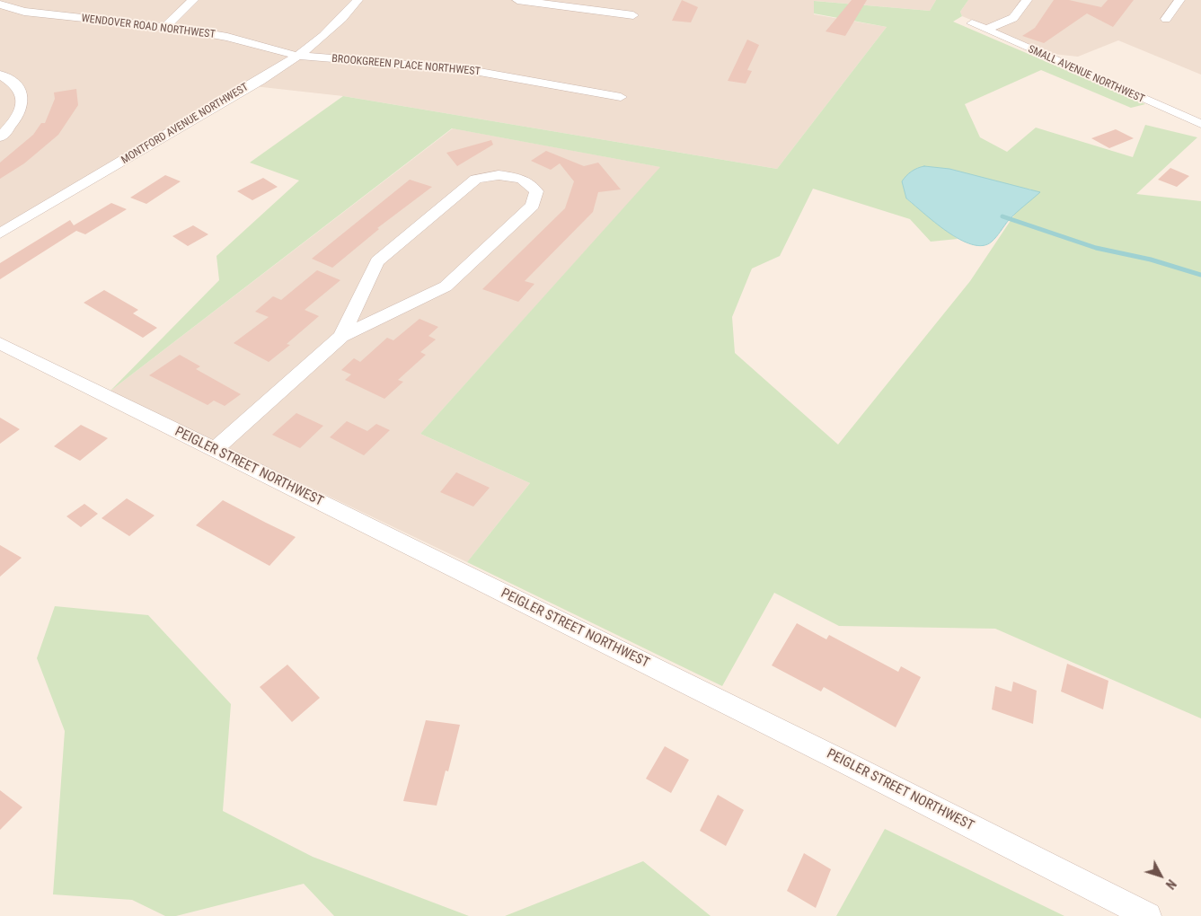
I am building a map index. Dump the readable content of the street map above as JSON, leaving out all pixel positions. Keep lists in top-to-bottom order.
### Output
{
  "streets": {
    "street": [
      "WENDOVER ROAD NORTHWEST",
      "BROOKGREEN PLACE NORTHWEST",
      "SMALL AVENUE NORTHWEST",
      "MONTFORD AVENUE NORTHWEST",
      "PEIGLER STREET NORTHWEST"
    ]
  },
  "crossings": [
    ["WENDOVER ROAD NORTHWEST", "BROOKGREEN PLACE NORTHWEST"],
    ["WENDOVER ROAD NORTHWEST", "MONTFORD AVENUE NORTHWEST"],
    ["BROOKGREEN PLACE NORTHWEST", "MONTFORD AVENUE NORTHWEST"]
  ],
  "north": "bottom right"
}
